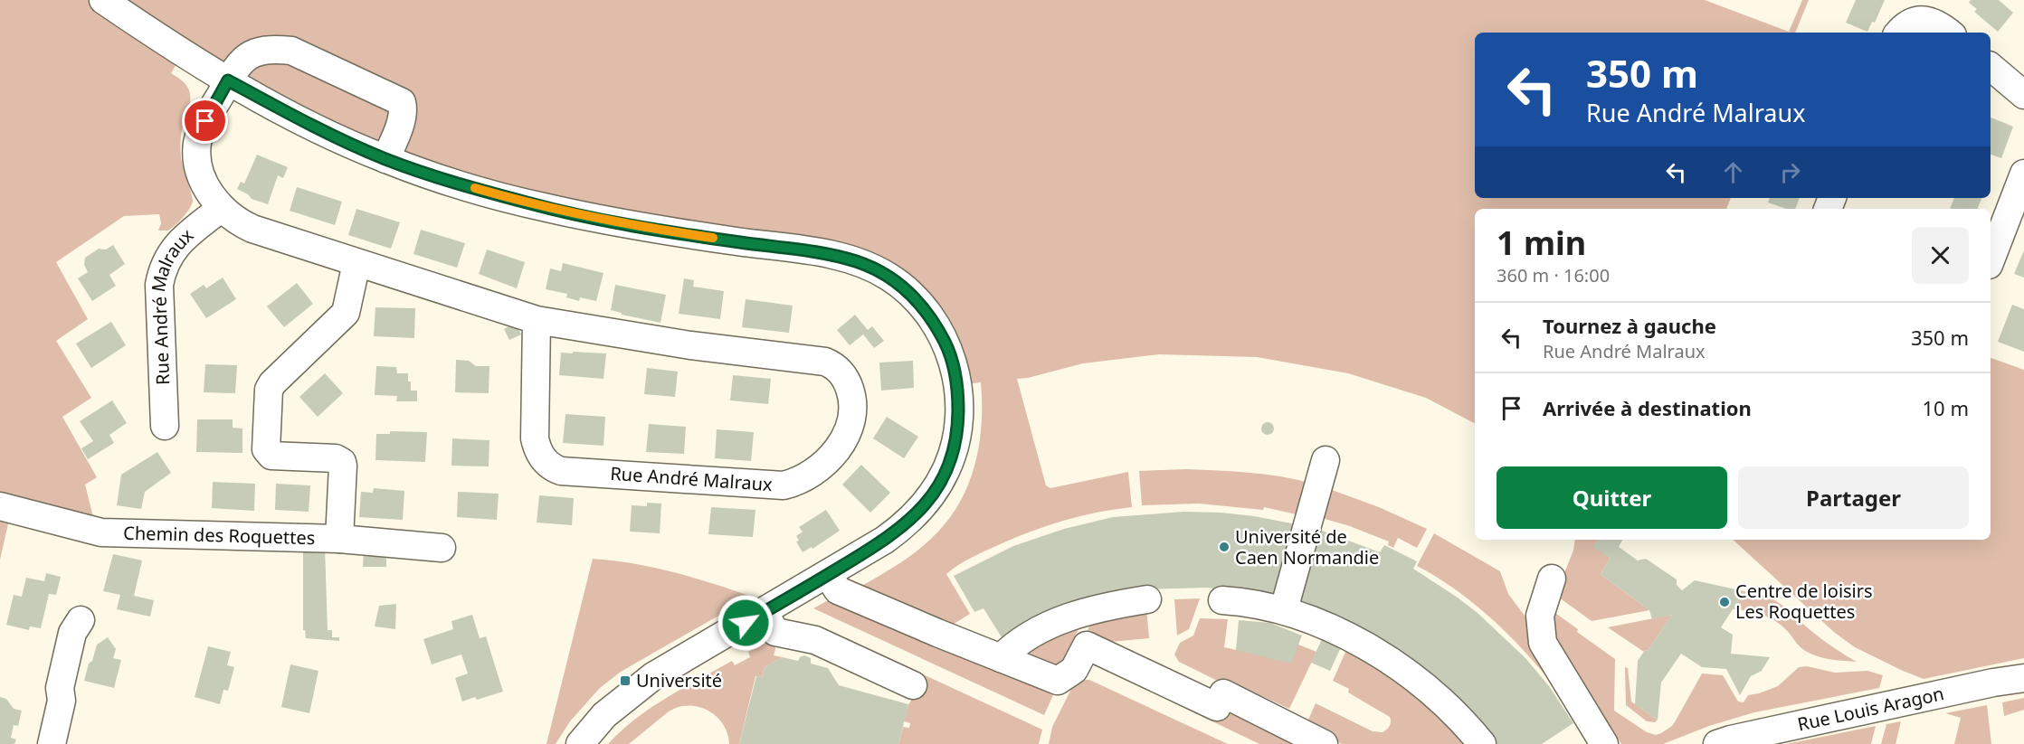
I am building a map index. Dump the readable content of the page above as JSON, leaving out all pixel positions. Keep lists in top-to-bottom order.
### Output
{
  "streets": {
    "street": ["Rue André Malraux", "Chemin des Roquettes", "Rue Louis Aragon"]
  },
  "places": {
    "other": ["Université de Caen Normandie", "Centre de loisirs Les Roquettes"],
    "transit": ["Université"]
  },
  "page": {
    "turn": ["350 m", "Rue André Malraux"],
    "heading": ["1 min", "360 m · 16:00"],
    "list": [
      {
        "name": "Tournez à gauche",
        "note": "Rue André Malraux",
        "value": "350 m"
      },
      {
        "name": "Arrivée à destination",
        "value": "10 m"
      }
    ],
    "buttons": ["Quitter", "Partager"]
  }
}
